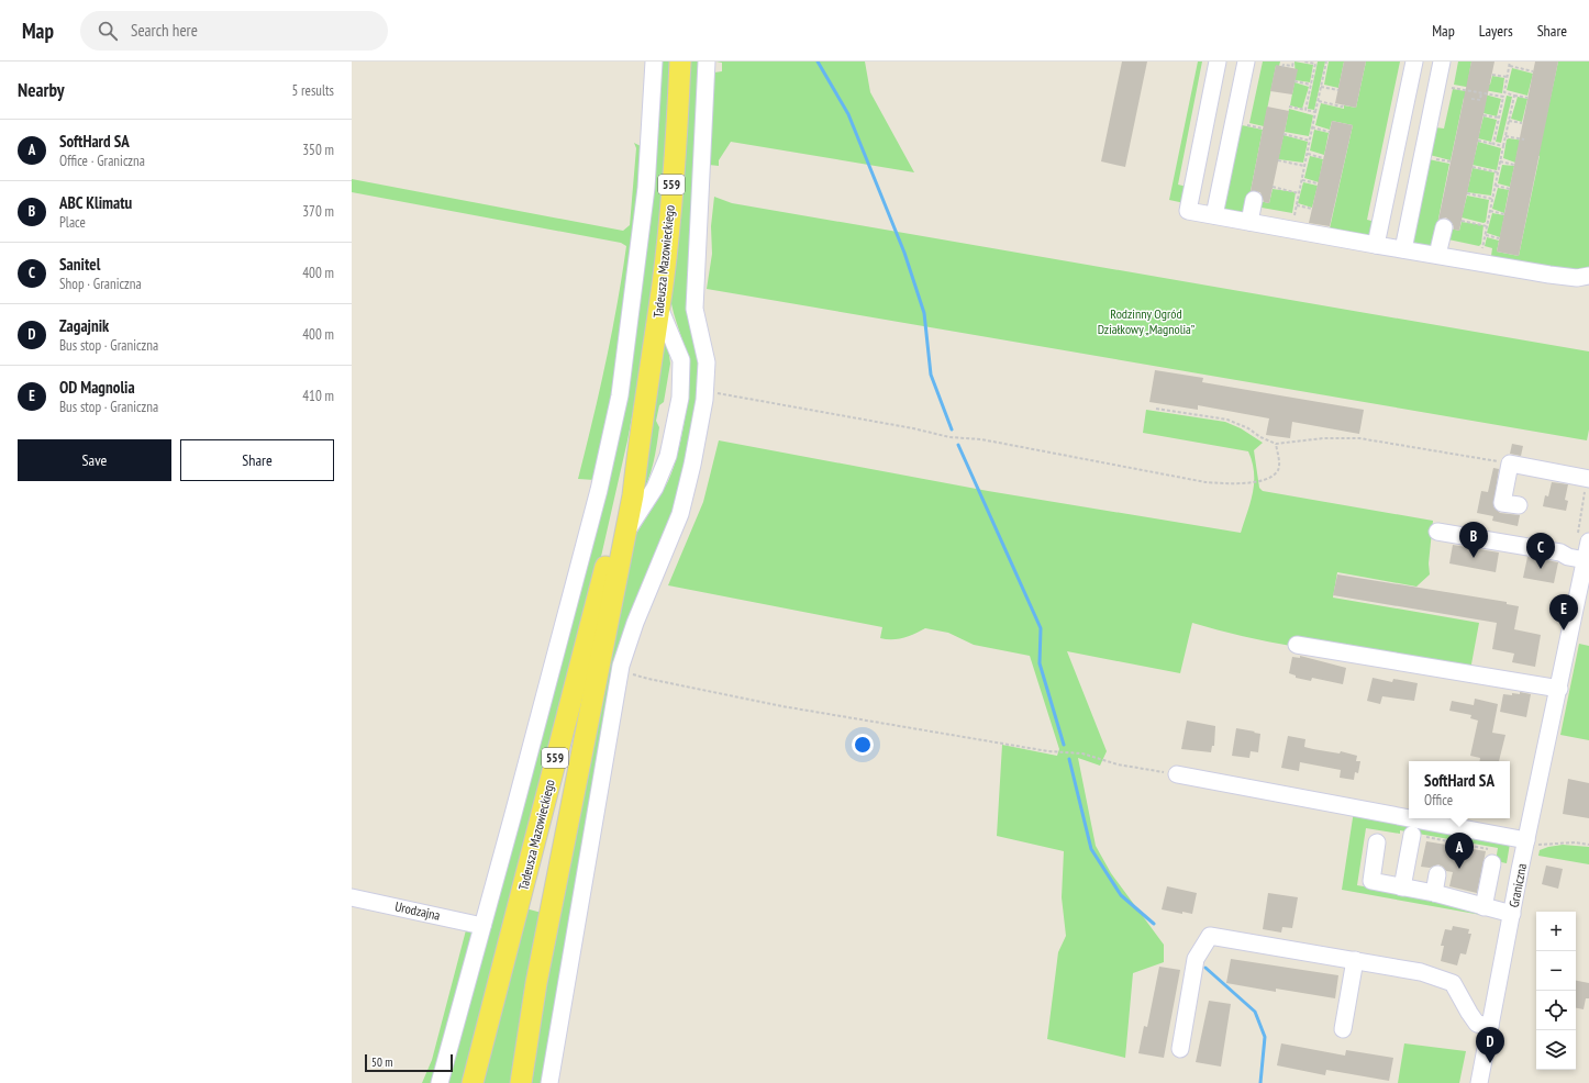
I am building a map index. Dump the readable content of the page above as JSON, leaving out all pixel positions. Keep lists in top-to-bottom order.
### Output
{
  "streets": {
    "main road": ["559", "Tadeusza Mazowieckiego"],
    "street": ["Graniczna", "Urodzajna"]
  },
  "parks": ["Rodzinny Ogród Działkowy „Magnolia”"],
  "scale_bar": "50 m",
  "page": {
    "header": "Map",
    "search": "Search here",
    "nav": ["Map", "Layers", "Share"],
    "heading": ["Nearby", "5 results"],
    "list": [
      {
        "mark": "A",
        "name": "SoftHard SA",
        "note": "Office · Graniczna",
        "value": "350 m"
      },
      {
        "mark": "B",
        "name": "ABC Klimatu",
        "note": "Place",
        "value": "370 m"
      },
      {
        "mark": "C",
        "name": "Sanitel",
        "note": "Shop · Graniczna",
        "value": "400 m"
      },
      {
        "mark": "D",
        "name": "Zagajnik",
        "note": "Bus stop · Graniczna",
        "value": "400 m"
      },
      {
        "mark": "E",
        "name": "OD Magnolia",
        "note": "Bus stop · Graniczna",
        "value": "410 m"
      }
    ],
    "buttons": ["Save", "Share"],
    "pins": [
      "B",
      "C",
      "E",
      "A",
      "D"
    ],
    "popup": ["SoftHard SA", "Office"],
    "map_buttons": ["+", "−"],
    "scale": "50 m"
  }
}
